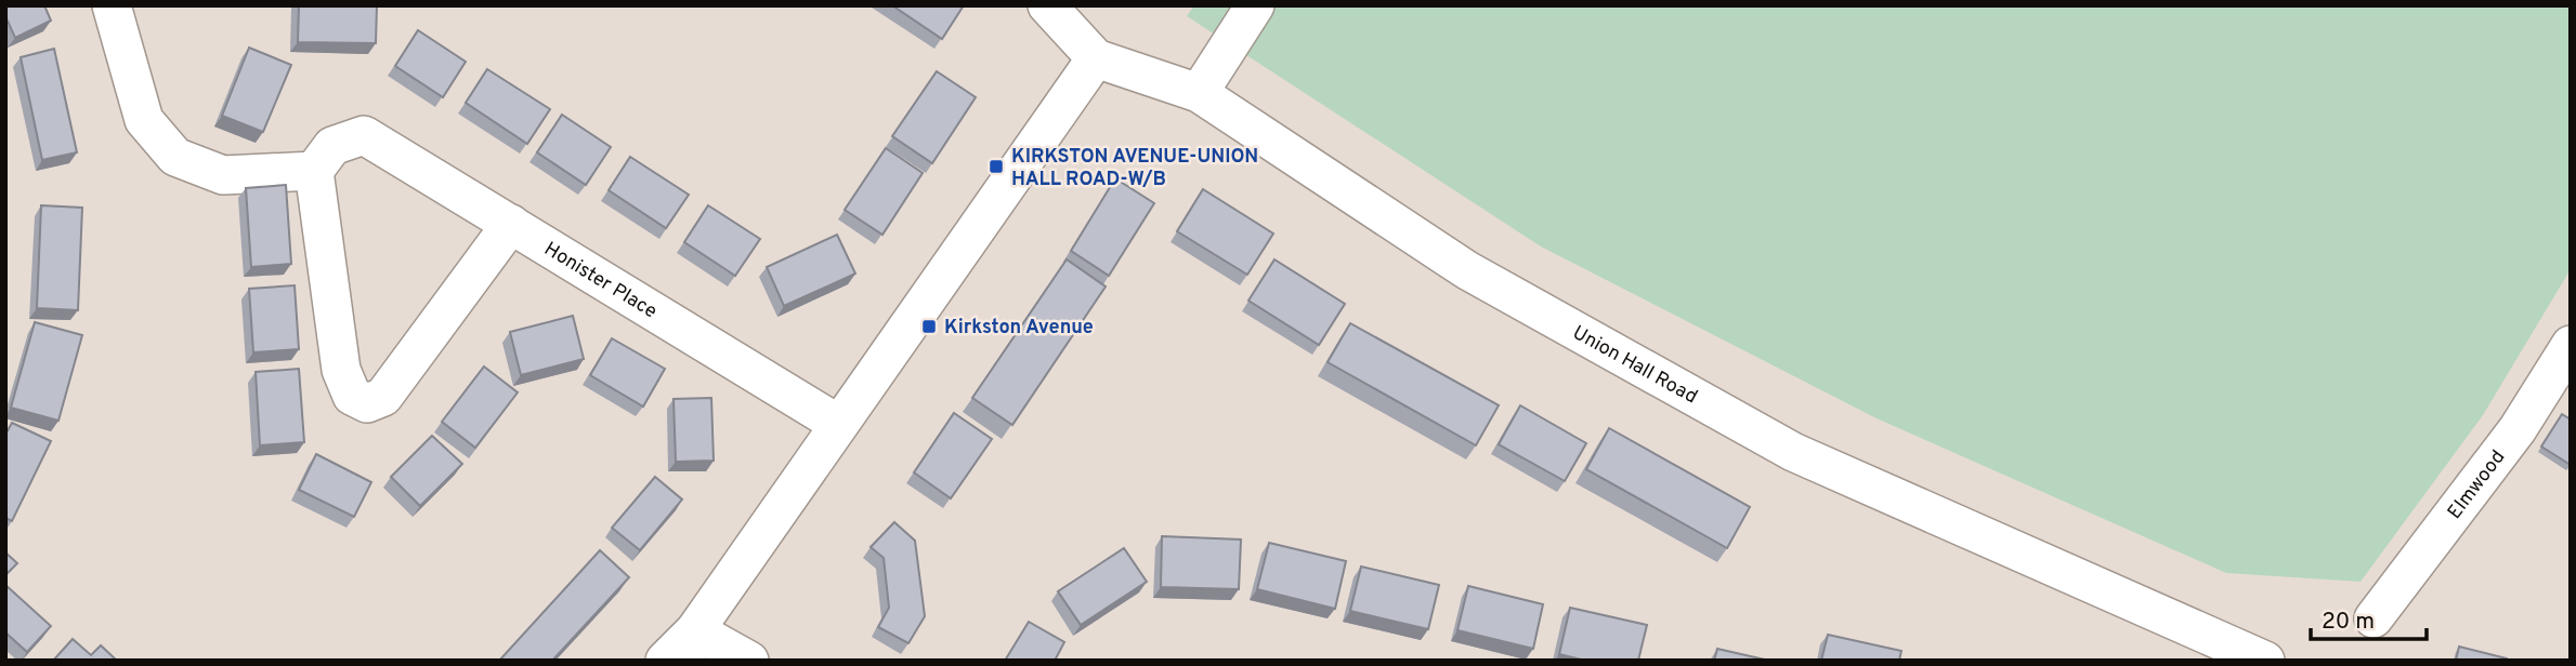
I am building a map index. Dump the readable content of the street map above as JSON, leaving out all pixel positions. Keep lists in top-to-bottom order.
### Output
{
  "streets": {
    "street": ["Honister Place", "Union Hall Road", "Elmwood"]
  },
  "places": {
    "transit": ["KIRKSTON AVENUE-UNION HALL ROAD-W/B", "Kirkston Avenue"]
  },
  "scale_bar": "20 m"
}
